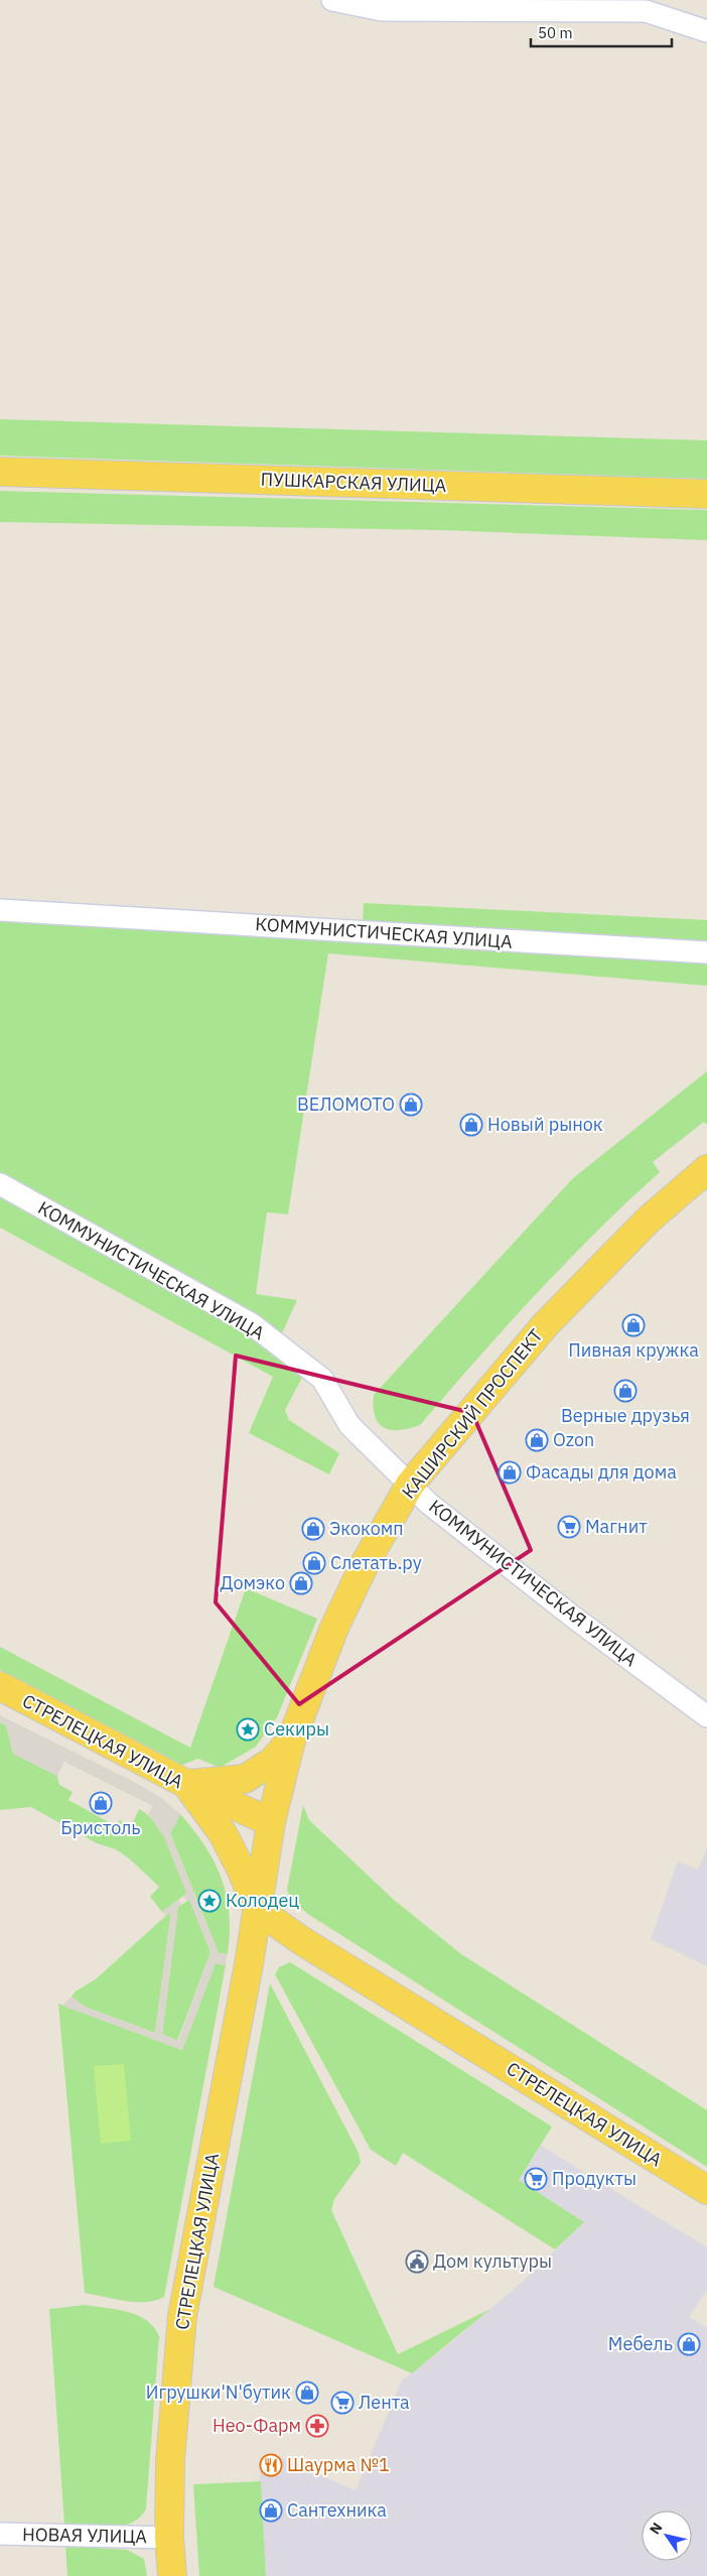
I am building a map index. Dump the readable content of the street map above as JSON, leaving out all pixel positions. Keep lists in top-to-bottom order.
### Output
{
  "streets": {
    "main road": ["ПУШКАРСКАЯ УЛИЦА", "КАШИРСКИЙ ПРОСПЕКТ", "СТРЕЛЕЦКАЯ УЛИЦА"],
    "street": ["КОММУНИСТИЧЕСКАЯ УЛИЦА", "НОВАЯ УЛИЦА"]
  },
  "crossings": [
    ["КОММУНИСТИЧЕСКАЯ УЛИЦА", "КАШИРСКИЙ ПРОСПЕКТ"],
    ["КАШИРСКИЙ ПРОСПЕКТ", "СТРЕЛЕЦКАЯ УЛИЦА"],
    ["СТРЕЛЕЦКАЯ УЛИЦА", "НОВАЯ УЛИЦА"]
  ],
  "places": {
    "shop": [
      "ВЕЛОМОТО",
      "Новый рынок",
      "Пивная кружка",
      "Верные друзья",
      "Ozon",
      "Фасады для дома",
      "Экокомп",
      "Слетать.ру",
      "Домэко",
      "Бристоль",
      "Мебель",
      "Игрушки'N'бутик",
      "Сантехника"
    ],
    "supermarket": ["Магнит", "Продукты", "Лента"],
    "place": ["Секиры", "Колодец"],
    "public building": ["Дом культуры"],
    "pharmacy": ["Нео-Фарм"],
    "restaurant": ["Шаурма №1"]
  },
  "scale_bar": "50 m",
  "north": "top left"
}
